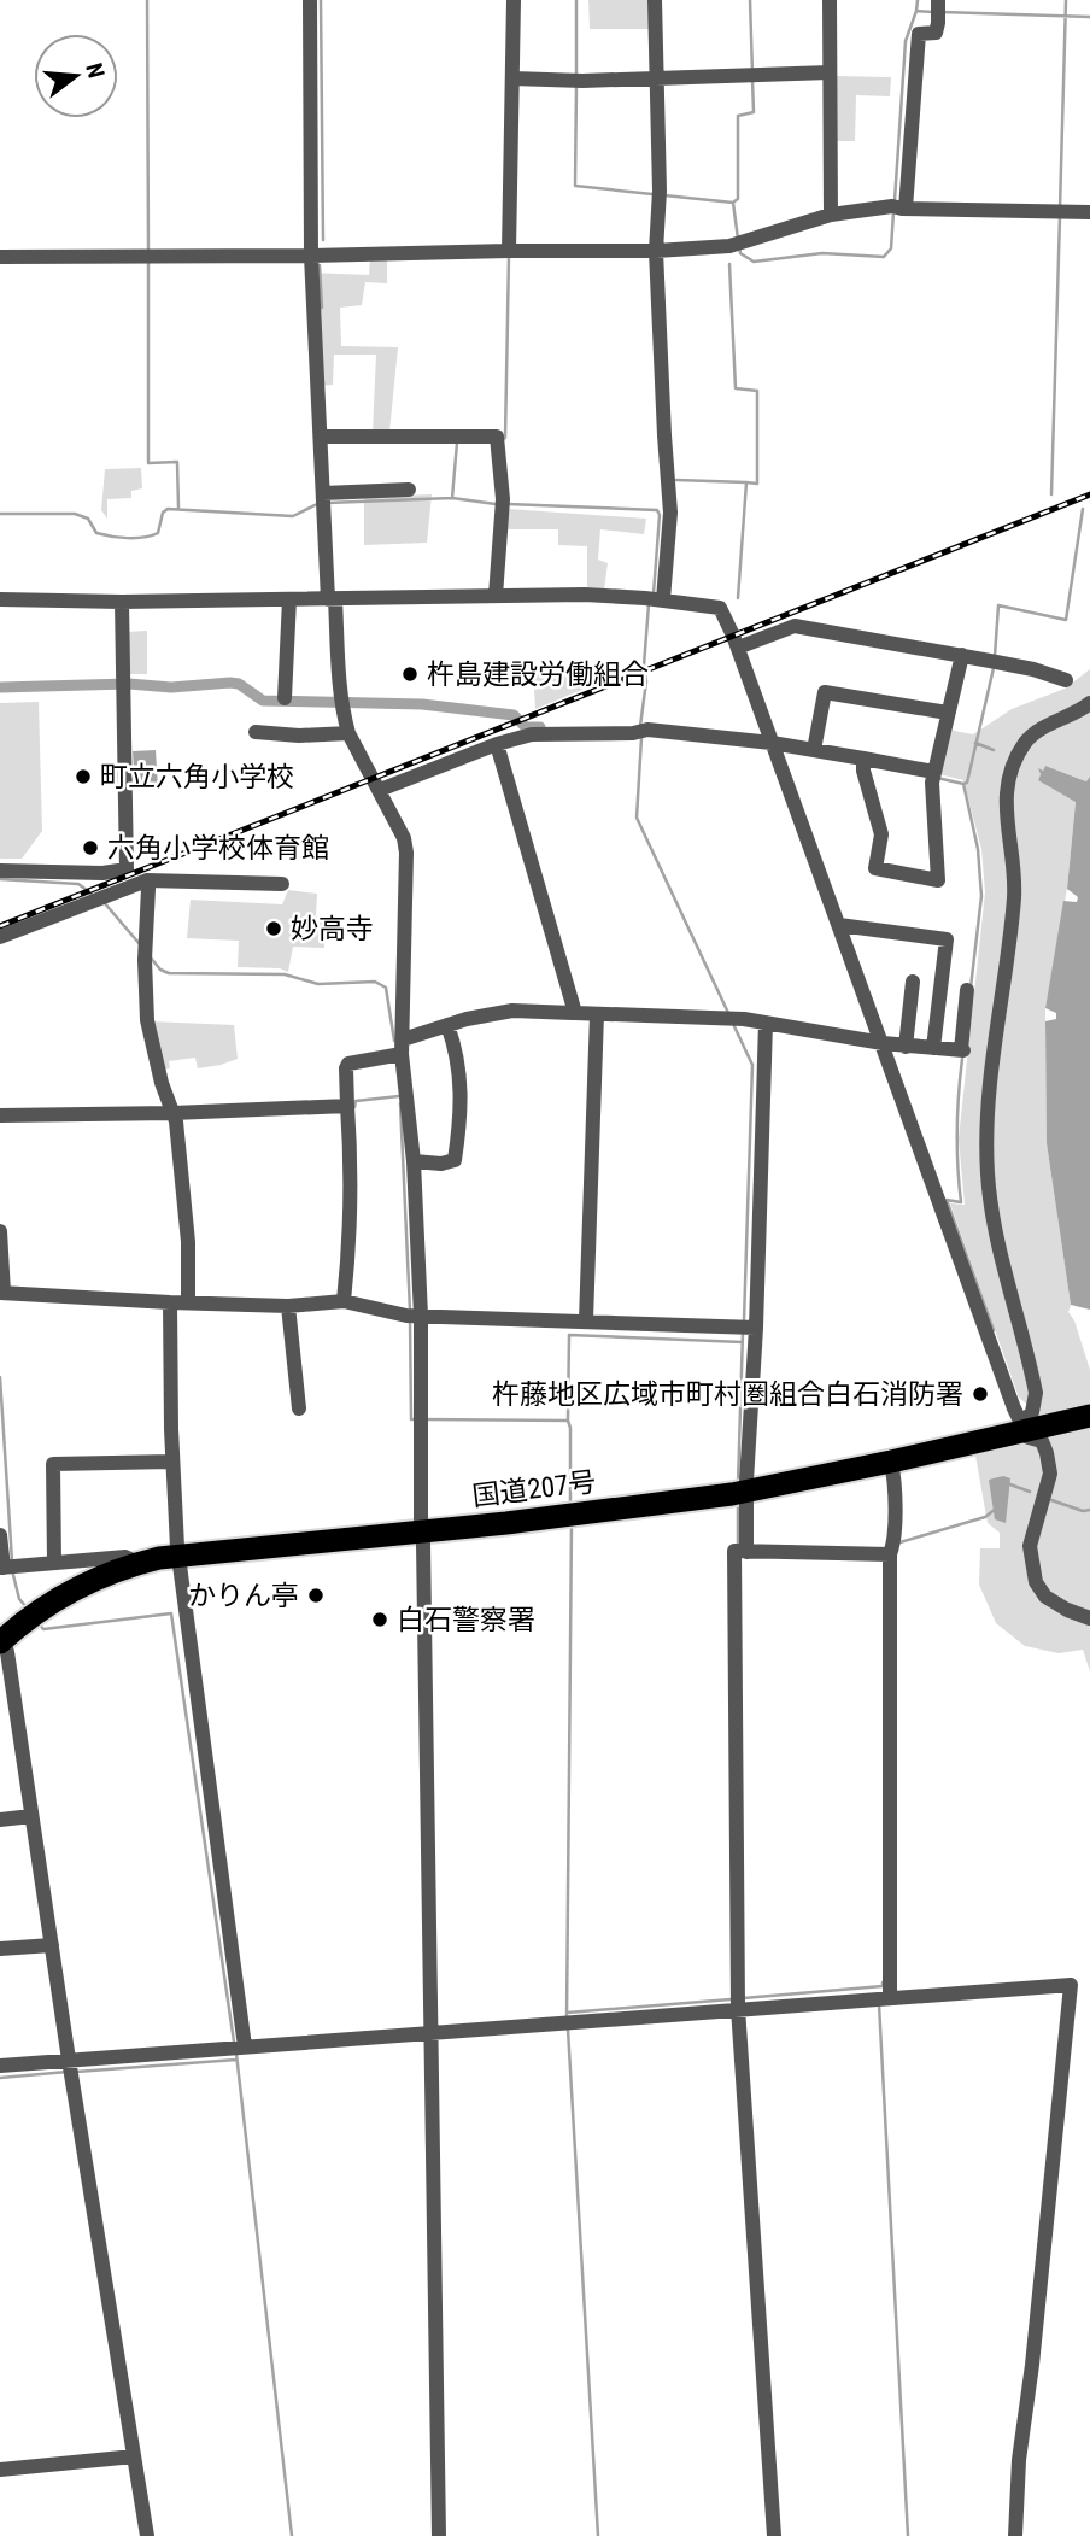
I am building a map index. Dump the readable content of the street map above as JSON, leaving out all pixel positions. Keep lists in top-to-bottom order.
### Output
{
  "streets": {
    "highway": ["国道207号"]
  },
  "places": [
    "杵島建設労働組合",
    "町立六角小学校",
    "六角小学校体育館",
    "妙高寺",
    "杵藤地区広域市町村圏組合白石消防署",
    "かりん亭",
    "白石警察署"
  ],
  "north": "right"
}
